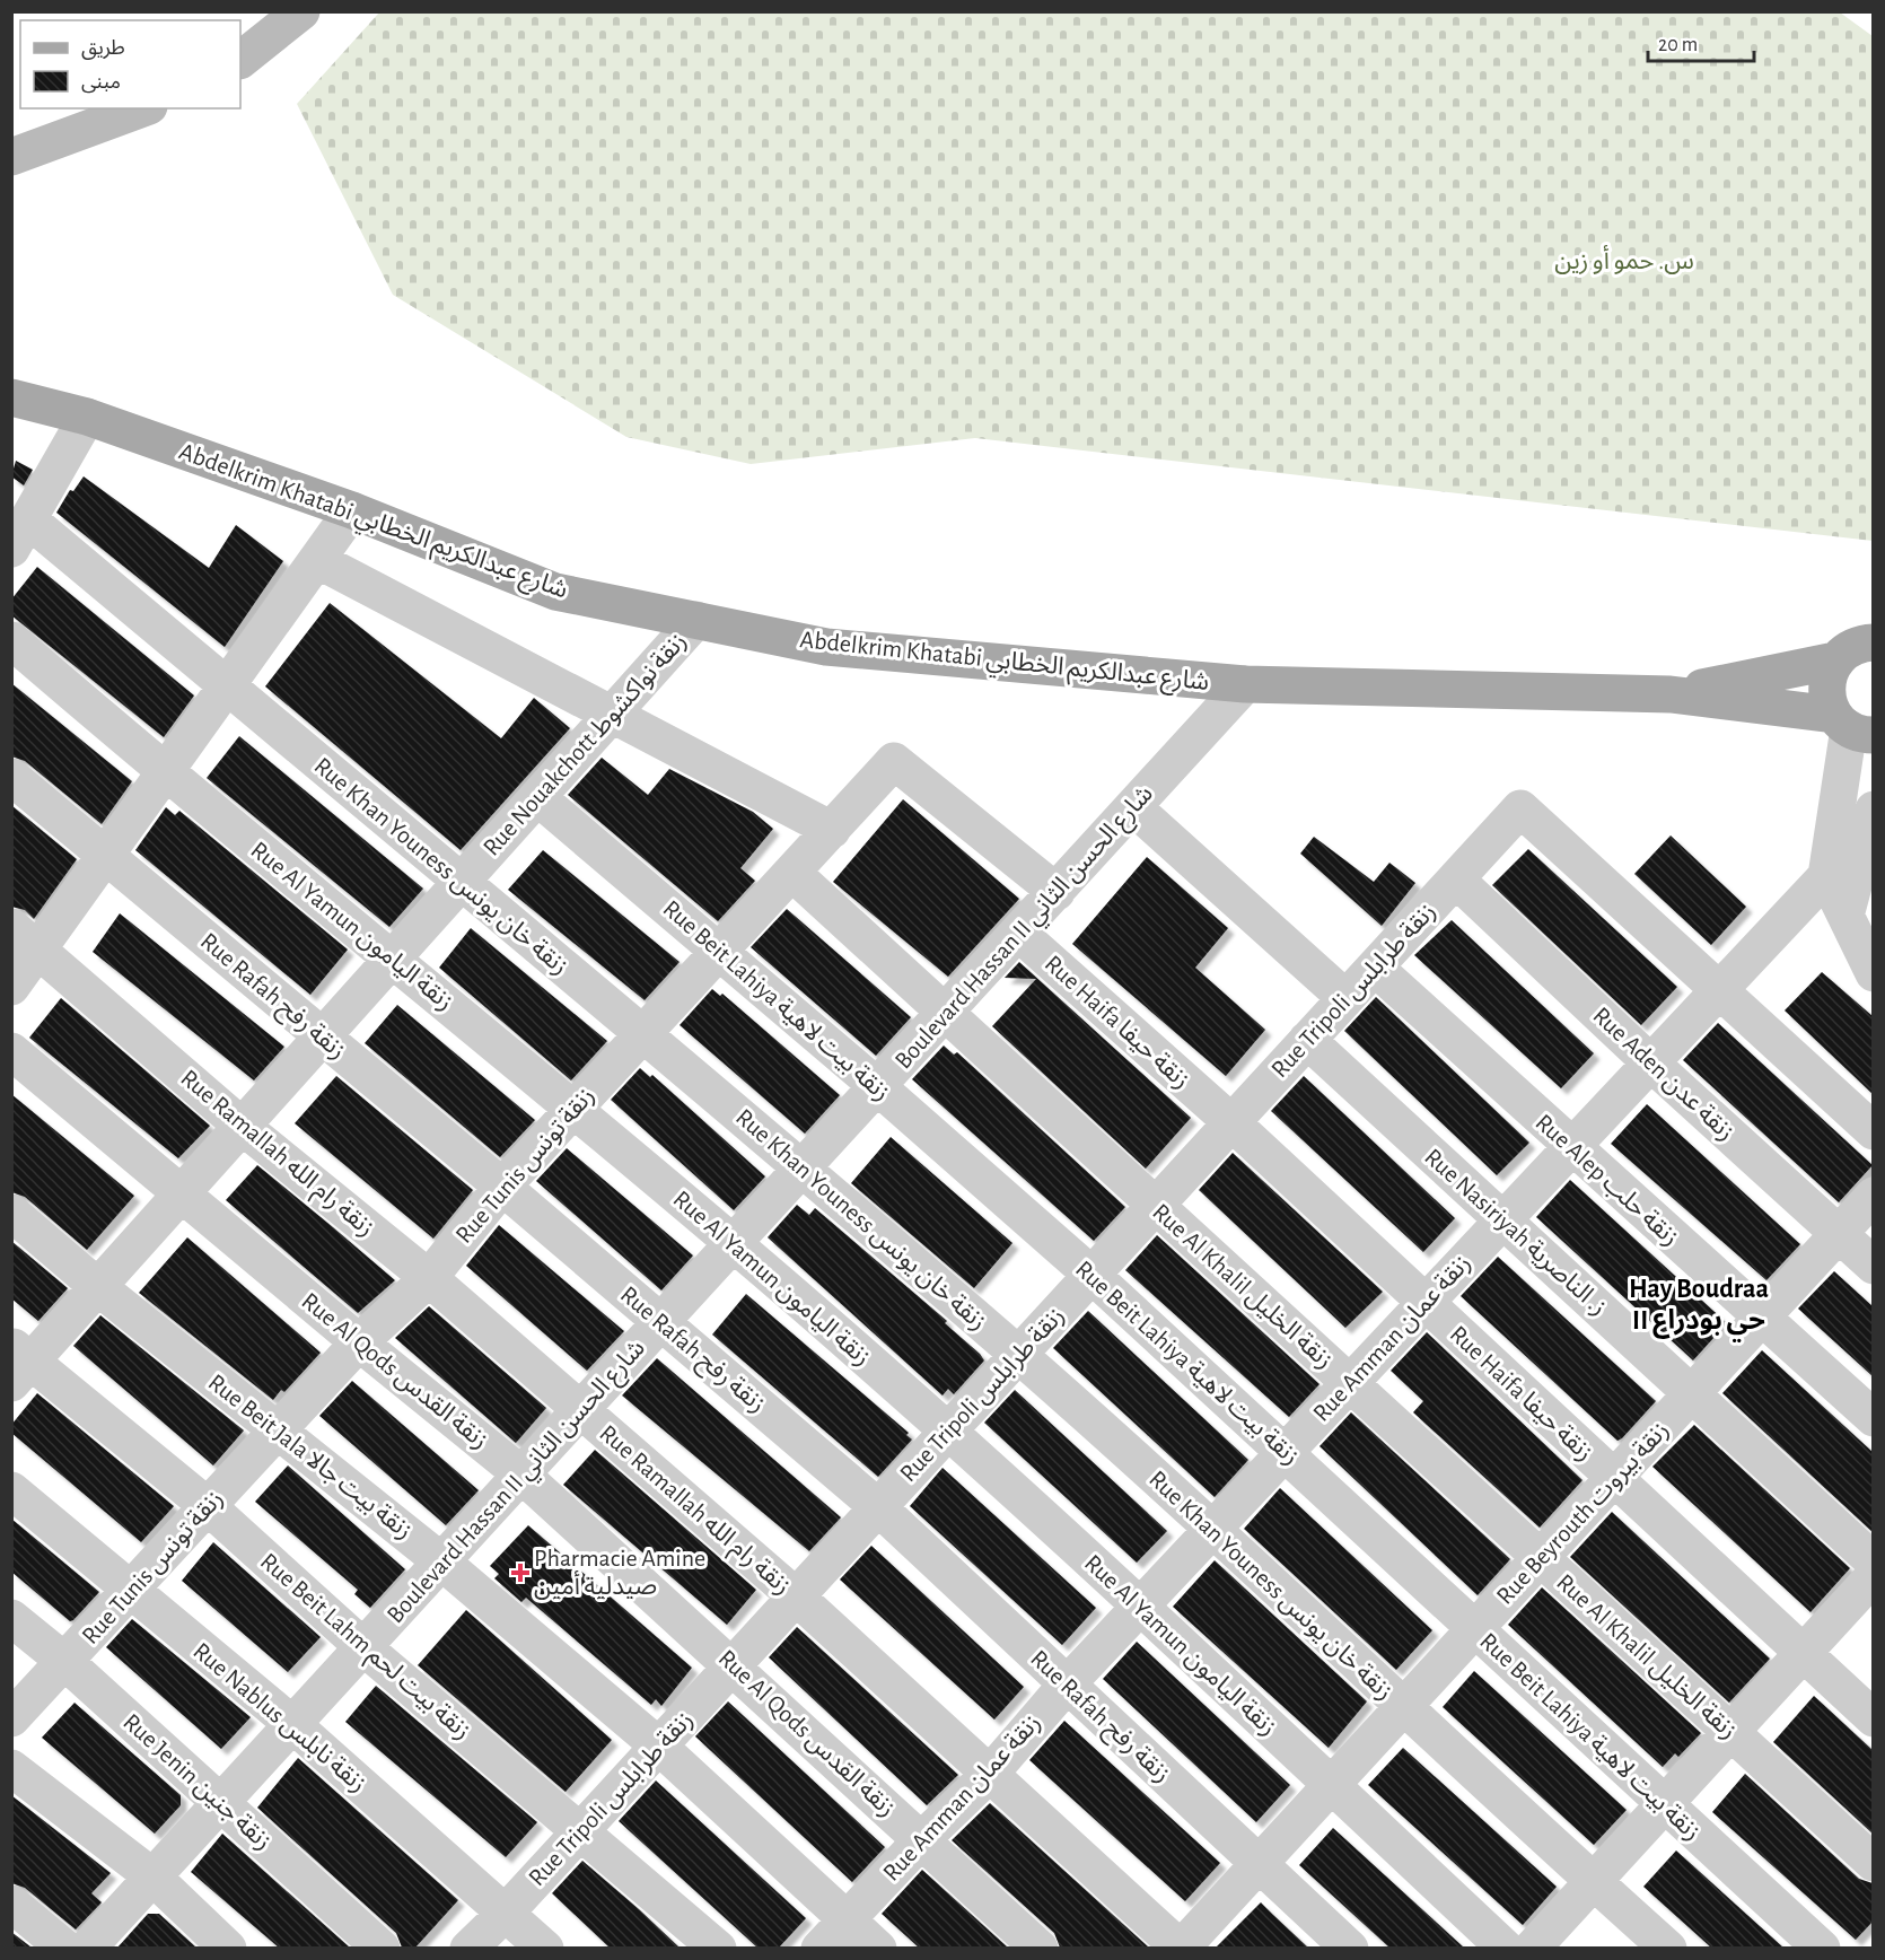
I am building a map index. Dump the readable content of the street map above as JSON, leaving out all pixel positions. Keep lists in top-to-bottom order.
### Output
{
  "streets": {
    "main road": ["Abdelkrim Khatabi شارع عبدالكريم الخطابي"],
    "street": [
      "Rue Nouakchott زنقة نواكشوط",
      "Rue Khan Youness زنقة خان يونس",
      "Rue Al Yamun زنقة اليامون",
      "Boulevard Hassan II شارع الحسن الثاني",
      "Rue Tripoli زنقة طرابلس",
      "Rue Rafah زنقة رفح",
      "Rue Beit Lahiya زنقة بيت لاهية",
      "Rue Haifa زنقة حيفا",
      "Rue Aden زنقة عدن",
      "Rue Ramallah زنقة رام الله",
      "Rue Tunis زنقة تونس",
      "Rue Alep زنقة حلب",
      "Rue Nasiriyah ز. الناصرية",
      "Rue Al Khalil زنقة الخليل",
      "Rue Amman زنقة عمان",
      "Rue Al Qods زنقة القدس",
      "Rue Beit Jala زنقة بيت جالا",
      "Rue Beyrouth زنقة بيروت",
      "Rue Beit Lahm زنقة بيت لحم",
      "Rue Nablus زنقة نابلس",
      "Rue Jenin زنقة جنين"
    ]
  },
  "crossings": [
    ["Abdelkrim Khatabi شارع عبدالكريم الخطابي", "Rue Nouakchott زنقة نواكشوط"],
    ["Abdelkrim Khatabi شارع عبدالكريم الخطابي", "Boulevard Hassan II شارع الحسن الثاني"],
    ["Rue Nouakchott زنقة نواكشوط", "Rue Khan Youness زنقة خان يونس"],
    ["Rue Nouakchott زنقة نواكشوط", "Rue Al Yamun زنقة اليامون"],
    ["Rue Nouakchott زنقة نواكشوط", "Rue Rafah زنقة رفح"],
    ["Rue Nouakchott زنقة نواكشوط", "Rue Beit Lahiya زنقة بيت لاهية"],
    ["Rue Nouakchott زنقة نواكشوط", "Rue Ramallah زنقة رام الله"],
    ["Rue Nouakchott زنقة نواكشوط", "Rue Al Qods زنقة القدس"],
    ["Rue Nouakchott زنقة نواكشوط", "Rue Beit Jala زنقة بيت جالا"],
    ["Rue Nouakchott زنقة نواكشوط", "Rue Beit Lahm زنقة بيت لحم"],
    ["Rue Khan Youness زنقة خان يونس", "Boulevard Hassan II شارع الحسن الثاني"],
    ["Rue Khan Youness زنقة خان يونس", "Rue Tripoli زنقة طرابلس"],
    ["Rue Khan Youness زنقة خان يونس", "Rue Tunis زنقة تونس"],
    ["Rue Khan Youness زنقة خان يونس", "Rue Amman زنقة عمان"],
    ["Rue Khan Youness زنقة خان يونس", "Rue Beyrouth زنقة بيروت"],
    ["Rue Al Yamun زنقة اليامون", "Boulevard Hassan II شارع الحسن الثاني"],
    ["Rue Al Yamun زنقة اليامون", "Rue Tripoli زنقة طرابلس"],
    ["Rue Al Yamun زنقة اليامون", "Rue Tunis زنقة تونس"],
    ["Rue Al Yamun زنقة اليامون", "Rue Amman زنقة عمان"],
    ["Rue Al Yamun زنقة اليامون", "Rue Beyrouth زنقة بيروت"],
    ["Boulevard Hassan II شارع الحسن الثاني", "Rue Rafah زنقة رفح"],
    ["Boulevard Hassan II شارع الحسن الثاني", "Rue Beit Lahiya زنقة بيت لاهية"],
    ["Boulevard Hassan II شارع الحسن الثاني", "Rue Haifa زنقة حيفا"],
    ["Boulevard Hassan II شارع الحسن الثاني", "Rue Ramallah زنقة رام الله"],
    ["Boulevard Hassan II شارع الحسن الثاني", "Rue Tunis زنقة تونس"],
    ["Boulevard Hassan II شارع الحسن الثاني", "Rue Al Khalil زنقة الخليل"],
    ["Boulevard Hassan II شارع الحسن الثاني", "Rue Al Qods زنقة القدس"],
    ["Boulevard Hassan II شارع الحسن الثاني", "Rue Beit Jala زنقة بيت جالا"],
    ["Boulevard Hassan II شارع الحسن الثاني", "Rue Beit Lahm زنقة بيت لحم"],
    ["Boulevard Hassan II شارع الحسن الثاني", "Rue Nablus زنقة نابلس"],
    ["Boulevard Hassan II شارع الحسن الثاني", "Rue Jenin زنقة جنين"],
    ["Rue Tripoli زنقة طرابلس", "Rue Rafah زنقة رفح"],
    ["Rue Tripoli زنقة طرابلس", "Rue Beit Lahiya زنقة بيت لاهية"],
    ["Rue Tripoli زنقة طرابلس", "Rue Haifa زنقة حيفا"],
    ["Rue Tripoli زنقة طرابلس", "Rue Aden زنقة عدن"],
    ["Rue Tripoli زنقة طرابلس", "Rue Ramallah زنقة رام الله"],
    ["Rue Tripoli زنقة طرابلس", "Rue Alep زنقة حلب"],
    ["Rue Tripoli زنقة طرابلس", "Rue Nasiriyah ز. الناصرية"],
    ["Rue Tripoli زنقة طرابلس", "Rue Al Khalil زنقة الخليل"],
    ["Rue Tripoli زنقة طرابلس", "Rue Amman زنقة عمان"],
    ["Rue Tripoli زنقة طرابلس", "Rue Al Qods زنقة القدس"],
    ["Rue Tripoli زنقة طرابلس", "Rue Beit Jala زنقة بيت جالا"],
    ["Rue Tripoli زنقة طرابلس", "Rue Beit Lahm زنقة بيت لحم"],
    ["Rue Tripoli زنقة طرابلس", "Rue Nablus زنقة نابلس"],
    ["Rue Rafah زنقة رفح", "Rue Tunis زنقة تونس"],
    ["Rue Rafah زنقة رفح", "Rue Amman زنقة عمان"],
    ["Rue Rafah زنقة رفح", "Rue Beyrouth زنقة بيروت"],
    ["Rue Beit Lahiya زنقة بيت لاهية", "Rue Tunis زنقة تونس"],
    ["Rue Beit Lahiya زنقة بيت لاهية", "Rue Amman زنقة عمان"],
    ["Rue Beit Lahiya زنقة بيت لاهية", "Rue Beyrouth زنقة بيروت"],
    ["Rue Haifa زنقة حيفا", "Rue Amman زنقة عمان"],
    ["Rue Haifa زنقة حيفا", "Rue Beyrouth زنقة بيروت"],
    ["Rue Aden زنقة عدن", "Rue Amman زنقة عمان"],
    ["Rue Aden زنقة عدن", "Rue Beyrouth زنقة بيروت"],
    ["Rue Ramallah زنقة رام الله", "Rue Tunis زنقة تونس"],
    ["Rue Ramallah زنقة رام الله", "Rue Amman زنقة عمان"],
    ["Rue Ramallah زنقة رام الله", "Rue Beyrouth زنقة بيروت"],
    ["Rue Tunis زنقة تونس", "Rue Al Khalil زنقة الخليل"],
    ["Rue Tunis زنقة تونس", "Rue Al Qods زنقة القدس"],
    ["Rue Tunis زنقة تونس", "Rue Beit Jala زنقة بيت جالا"],
    ["Rue Tunis زنقة تونس", "Rue Beit Lahm زنقة بيت لحم"],
    ["Rue Tunis زنقة تونس", "Rue Nablus زنقة نابلس"],
    ["Rue Tunis زنقة تونس", "Rue Jenin زنقة جنين"],
    ["Rue Alep زنقة حلب", "Rue Amman زنقة عمان"],
    ["Rue Alep زنقة حلب", "Rue Beyrouth زنقة بيروت"],
    ["Rue Nasiriyah ز. الناصرية", "Rue Amman زنقة عمان"],
    ["Rue Nasiriyah ز. الناصرية", "Rue Beyrouth زنقة بيروت"],
    ["Rue Al Khalil زنقة الخليل", "Rue Amman زنقة عمان"],
    ["Rue Al Khalil زنقة الخليل", "Rue Beyrouth زنقة بيروت"],
    ["Rue Amman زنقة عمان", "Rue Al Qods زنقة القدس"],
    ["Rue Amman زنقة عمان", "Rue Beit Jala زنقة بيت جالا"]
  ],
  "districts": ["Hay Boudraa II حي بودراع"],
  "parks": ["س. حمو أو زين"],
  "places": {
    "health": ["Pharmacie Amine صيدلية أمين"]
  },
  "legend": ["طريق", "مبنى"],
  "scale_bar": "20 m"
}
